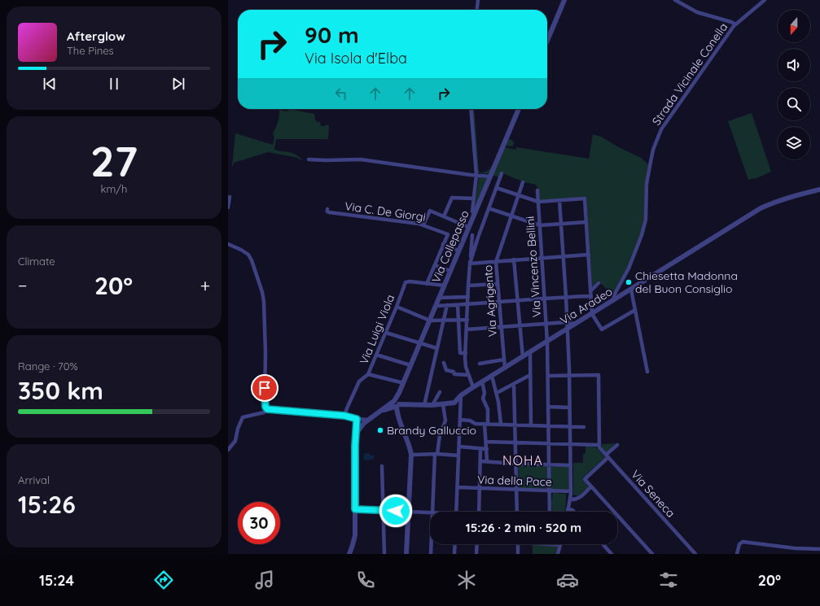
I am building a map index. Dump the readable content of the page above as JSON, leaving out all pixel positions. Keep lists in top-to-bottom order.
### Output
{
  "streets": {
    "street": [
      "Strada Vicinale Conella",
      "Via C. De Giorgi",
      "Via Collepasso",
      "Via Vincenzo Bellini",
      "Via Agrigento",
      "Via Aradeo",
      "Via Luigi Viola",
      "Via della Pace",
      "Via Seneca"
    ]
  },
  "crossings": [
    ["Strada Vicinale Conella", "Via Aradeo"],
    ["Via C. De Giorgi", "Via Luigi Viola"],
    ["Via Vincenzo Bellini", "Via Aradeo"],
    ["Via Vincenzo Bellini", "Via della Pace"],
    ["Via Agrigento", "Via Aradeo"]
  ],
  "districts": ["NOHA"],
  "places": ["Chiesetta Madonna del Buon Consiglio", "Brandy Galluccio"],
  "north": "bottom",
  "page": {
    "turn": ["90 m", "Via Isola d'Elba"],
    "song": ["Afterglow", "The Pines"],
    "tile": [
      ["27", "km/h"],
      "Climate",
      ["Range · 70%", "350 km"],
      ["Arrival", "15:26"]
    ],
    "heat": ["−", "20°", "+"],
    "limit": "30",
    "trip": "15:26 · 2 min · 520 m",
    "tabs": ["15:24", "20°"]
  }
}
